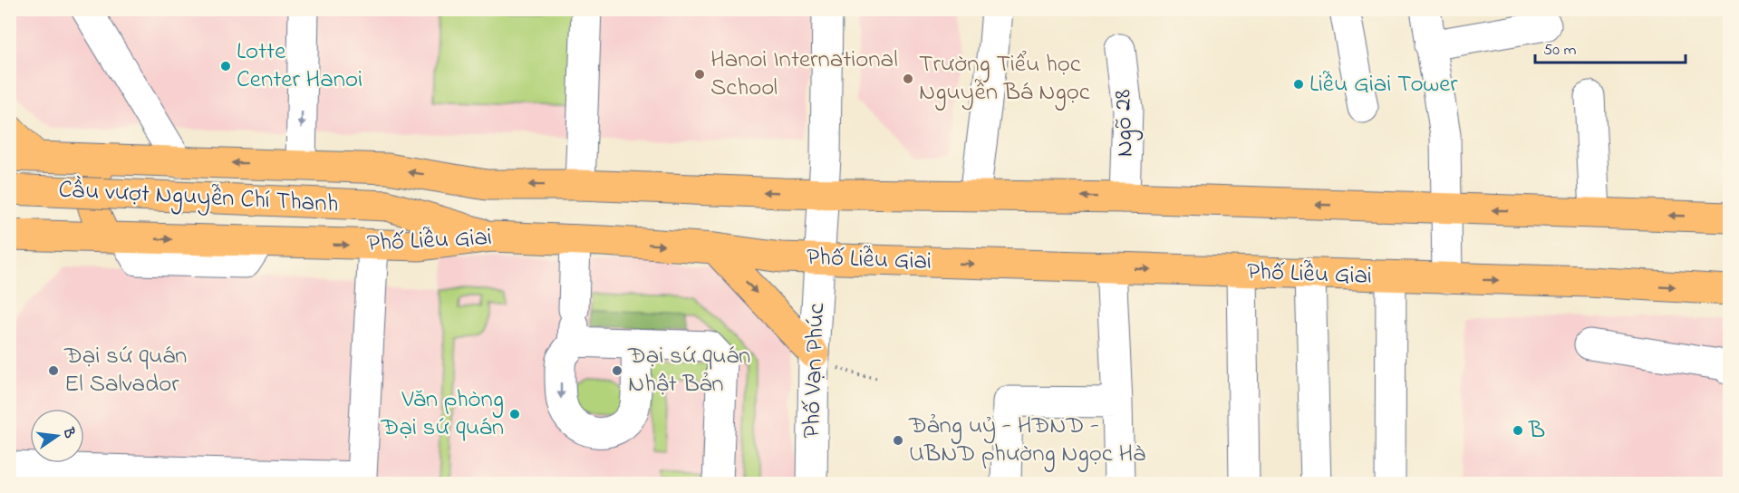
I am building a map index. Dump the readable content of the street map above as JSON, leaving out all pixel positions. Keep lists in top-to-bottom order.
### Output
{
  "streets": {
    "main road": ["Cầu vượt Nguyễn Chí Thanh", "Phố Liễu Giai"],
    "street": ["Ngõ 28", "Phố Vạn Phúc"]
  },
  "crossings": [
    ["Cầu vượt Nguyễn Chí Thanh", "Phố Liễu Giai"],
    ["Phố Liễu Giai", "Phố Vạn Phúc"]
  ],
  "places": [
    "Lotte Center Hanoi",
    "Hanoi International School",
    "Trường Tiểu học Nguyễn Bá Ngọc",
    "Liễu Giai Tower",
    "Đại sứ quán El Salvador",
    "Đại sứ quán Nhật Bản",
    "Văn phòng Đại sứ quán",
    "B",
    "Đảng uỷ - HĐND - UBND phường Ngọc Hà"
  ],
  "scale_bar": "50 m",
  "north": "right"
}
